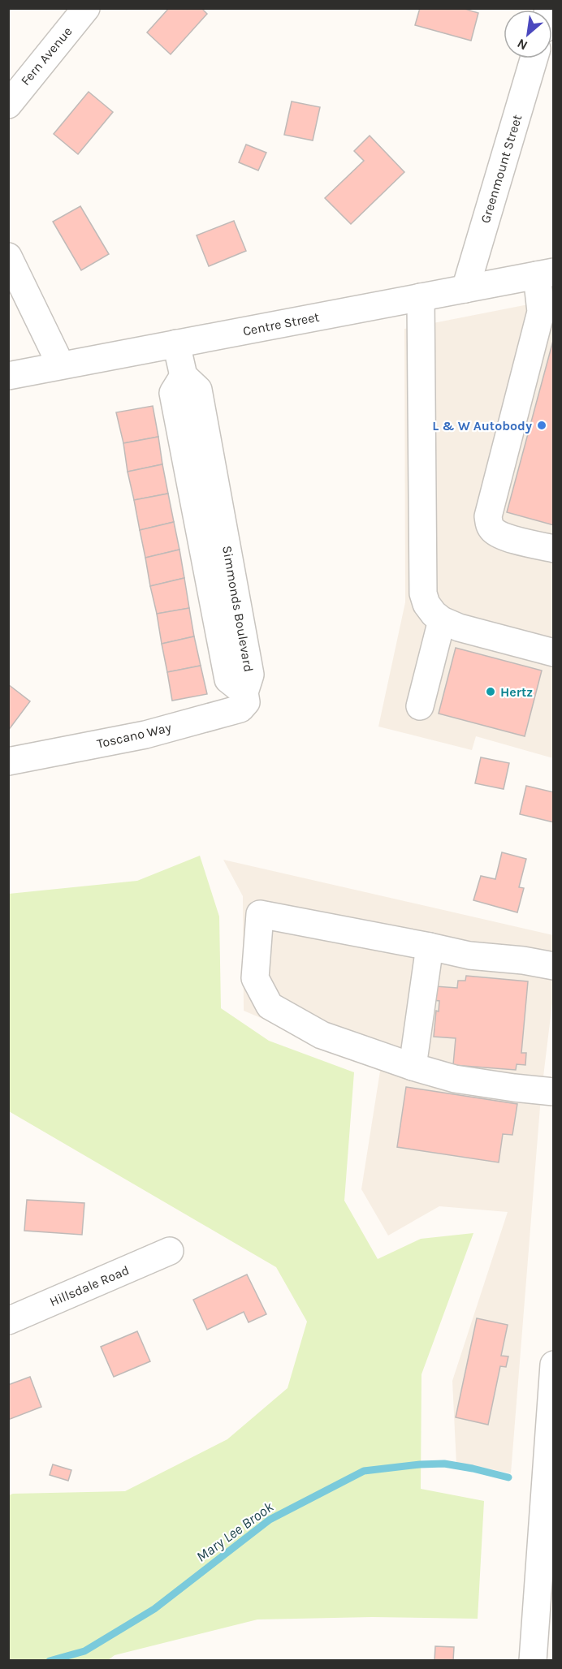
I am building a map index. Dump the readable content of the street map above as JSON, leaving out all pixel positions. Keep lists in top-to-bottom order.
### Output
{
  "streets": {
    "street": [
      "Fern Avenue",
      "Greenmount Street",
      "Centre Street",
      "Simmonds Boulevard",
      "Toscano Way",
      "Hillsdale Road"
    ]
  },
  "crossings": [
    ["Greenmount Street", "Centre Street"],
    ["Centre Street", "Simmonds Boulevard"],
    ["Simmonds Boulevard", "Toscano Way"]
  ],
  "water": ["Mary Lee Brook"],
  "places": ["L & W Autobody", "Hertz"],
  "north": "bottom left"
}
